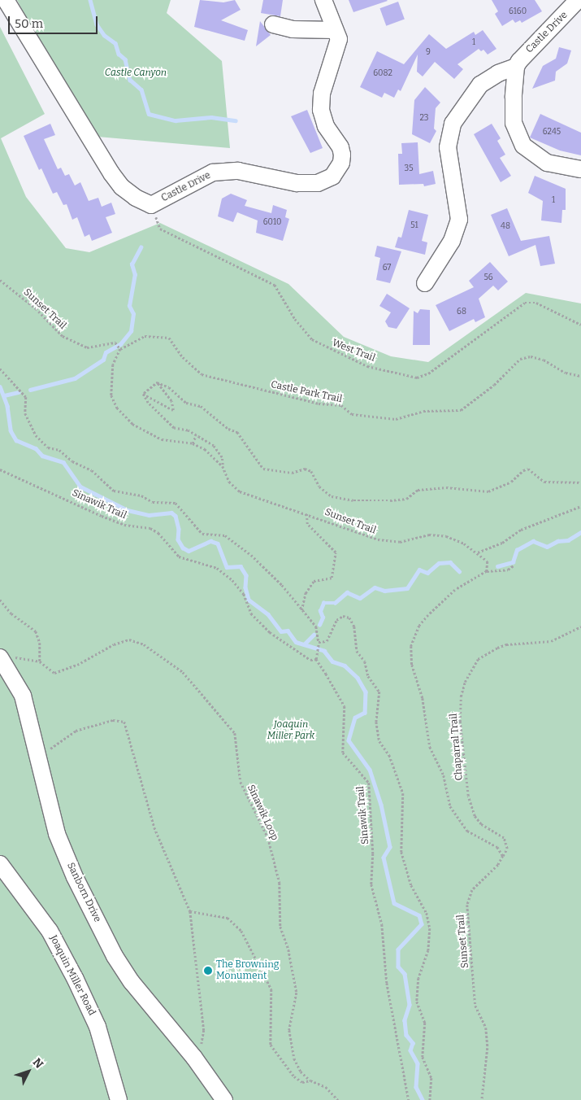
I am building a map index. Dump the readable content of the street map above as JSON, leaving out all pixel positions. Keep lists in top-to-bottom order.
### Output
{
  "streets": {
    "street": ["Castle Drive", "Sanborn Drive", "Joaquin Miller Road"],
    "path": [
      "Sunset Trail",
      "West Trail",
      "Castle Park Trail",
      "Sinawik Trail",
      "Chaparral Trail",
      "Sinawik Loop"
    ]
  },
  "crossings": [
    ["Castle Drive", "West Trail"],
    ["Sunset Trail", "Castle Park Trail"],
    ["Sunset Trail", "Chaparral Trail"]
  ],
  "parks": ["Castle Canyon", "Joaquin Miller Park"],
  "places": ["The Browning Monument"],
  "house_numbers": [
    "6160",
    "1",
    "9",
    "6082",
    "23",
    "6245",
    "35",
    "1",
    "6010",
    "51",
    "48",
    "67",
    "56",
    "68"
  ],
  "scale_bar": "50 m",
  "north": "top right"
}
